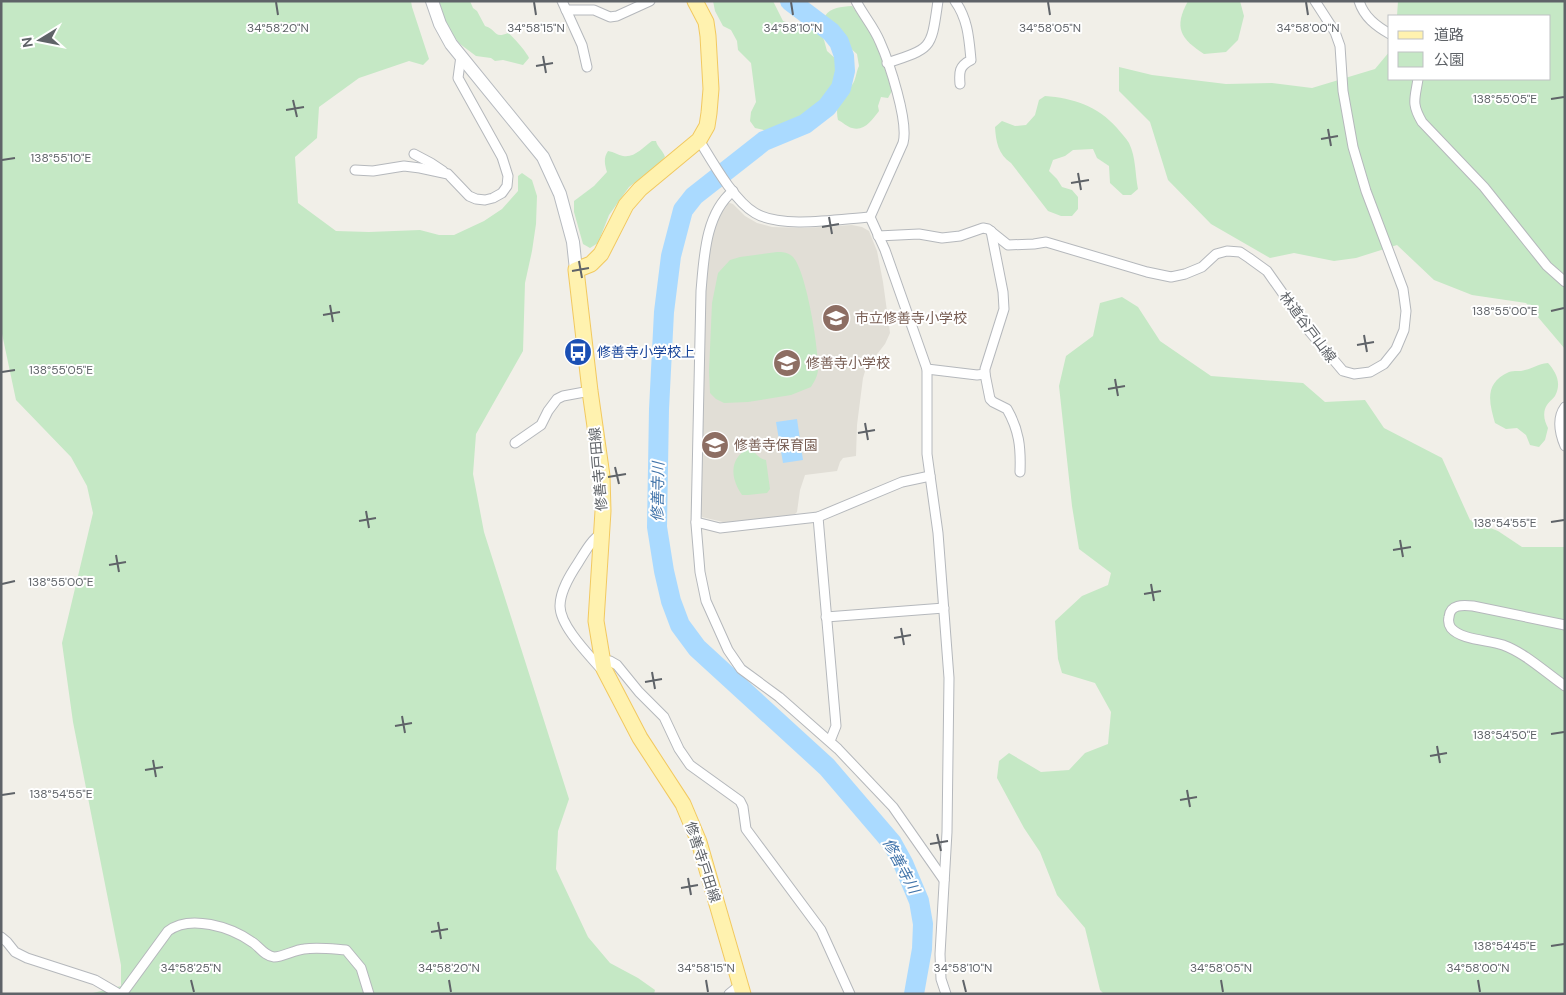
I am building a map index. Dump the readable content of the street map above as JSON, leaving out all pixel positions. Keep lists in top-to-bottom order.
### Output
{
  "streets": {
    "main road": ["修善寺戸田線"],
    "street": ["林道谷戸山線"]
  },
  "water": ["修善寺川"],
  "places": {
    "school or university": ["市立修善寺小学校", "修善寺小学校", "修善寺保育園"],
    "bus stop": ["修善寺小学校上"]
  },
  "legend": ["道路", "公園"],
  "north": "left",
  "coordinates": [
    "34°58'20\"N",
    "34°58'15\"N",
    "34°58'10\"N",
    "34°58'05\"N",
    "34°58'00\"N",
    "138°55'05\"E",
    "138°55'10\"E",
    "138°55'00\"E",
    "138°54'55\"E",
    "138°54'50\"E",
    "138°54'45\"E",
    "34°58'25\"N"
  ]
}
